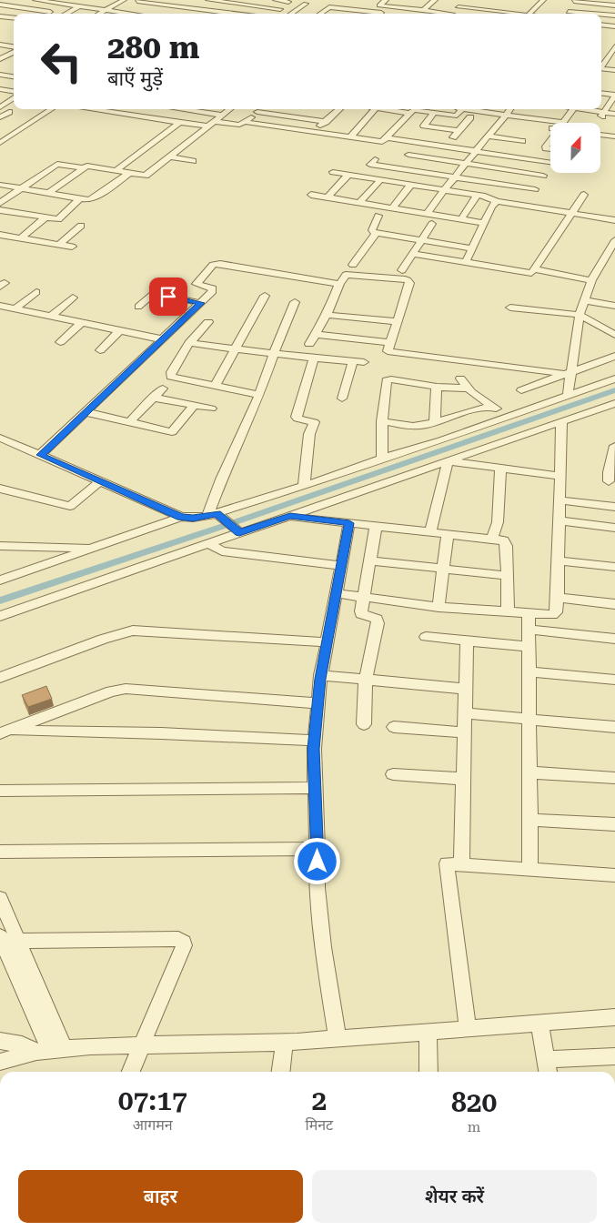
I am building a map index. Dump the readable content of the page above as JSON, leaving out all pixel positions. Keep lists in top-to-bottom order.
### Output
{
  "north": "top",
  "page": {
    "turn": ["280 m", "बाएँ मुड़ें"],
    "eta": [
      "07:17",
      "आगमन",
      "2",
      "मिनट",
      "820",
      "m"
    ],
    "buttons": ["बाहर", "शेयर करें"]
  }
}
